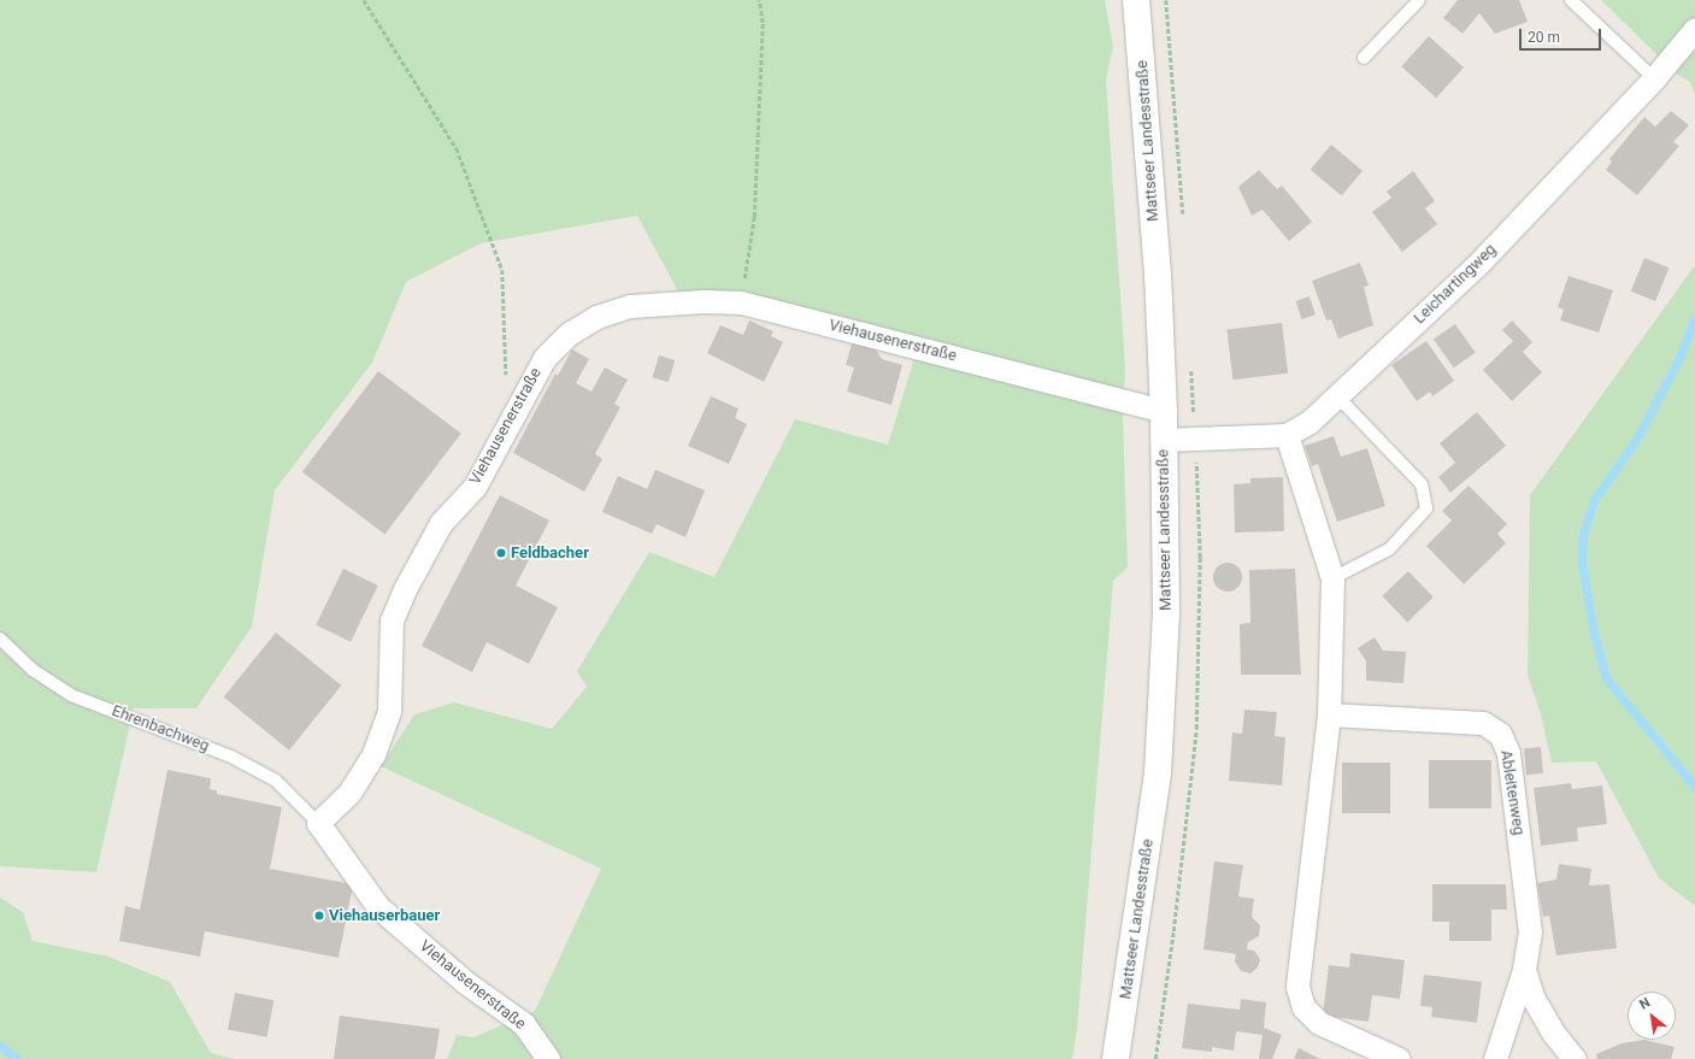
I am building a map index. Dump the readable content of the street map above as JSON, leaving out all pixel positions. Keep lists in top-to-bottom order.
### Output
{
  "streets": {
    "main road": ["Mattseer Landesstraße"],
    "street": ["Leichartingweg", "Viehausenerstraße", "Ableitenweg"],
    "lane": ["Ehrenbachweg"]
  },
  "crossings": [
    ["Mattseer Landesstraße", "Viehausenerstraße"],
    ["Viehausenerstraße", "Ehrenbachweg"]
  ],
  "places": ["Feldbacher", "Viehauserbauer"],
  "scale_bar": "20 m",
  "north": "top left"
}
